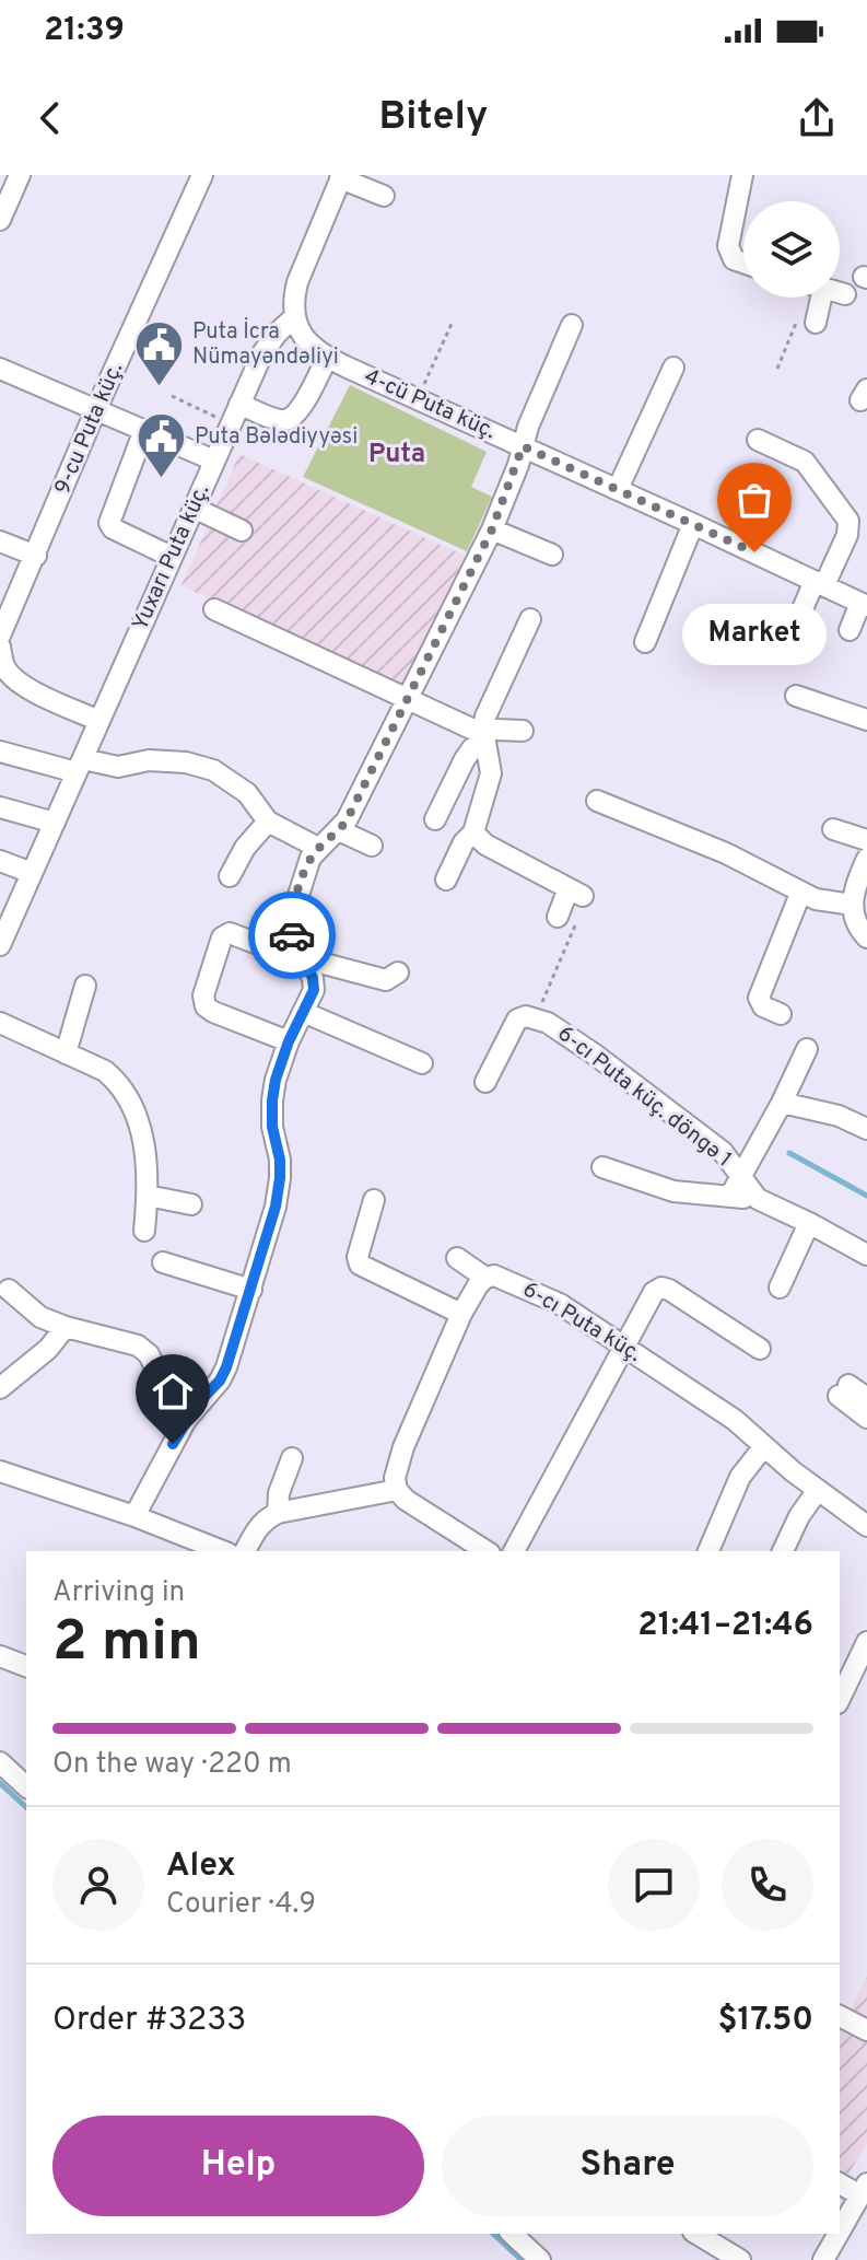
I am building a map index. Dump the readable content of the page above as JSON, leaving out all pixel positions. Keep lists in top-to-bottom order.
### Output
{
  "streets": {
    "street": [
      "4-cü Puta küç.",
      "9-cu Puta küç.",
      "Yuxarı Puta küç.",
      "6-cı Puta küç. döngə 1",
      "6-cı Puta küç."
    ]
  },
  "crossings": [
    ["4-cü Puta küç.", "Yuxarı Puta küç."]
  ],
  "districts": ["Puta"],
  "places": {
    "public building": ["Puta İcra Nümayəndəliyi", "Puta Bələdiyyəsi"],
    "other": ["Market"]
  },
  "page": {
    "status": "21:39",
    "header": "Bitely",
    "bubble": "Market",
    "heading": ["2 min", "Arriving in", "21:41–21:46"],
    "panel": [
      "Alex",
      "Courier · 4.9",
      "Order #3233",
      "$17.50"
    ],
    "bar": "On the way · 220 m",
    "buttons": ["Help", "Share"]
  }
}
